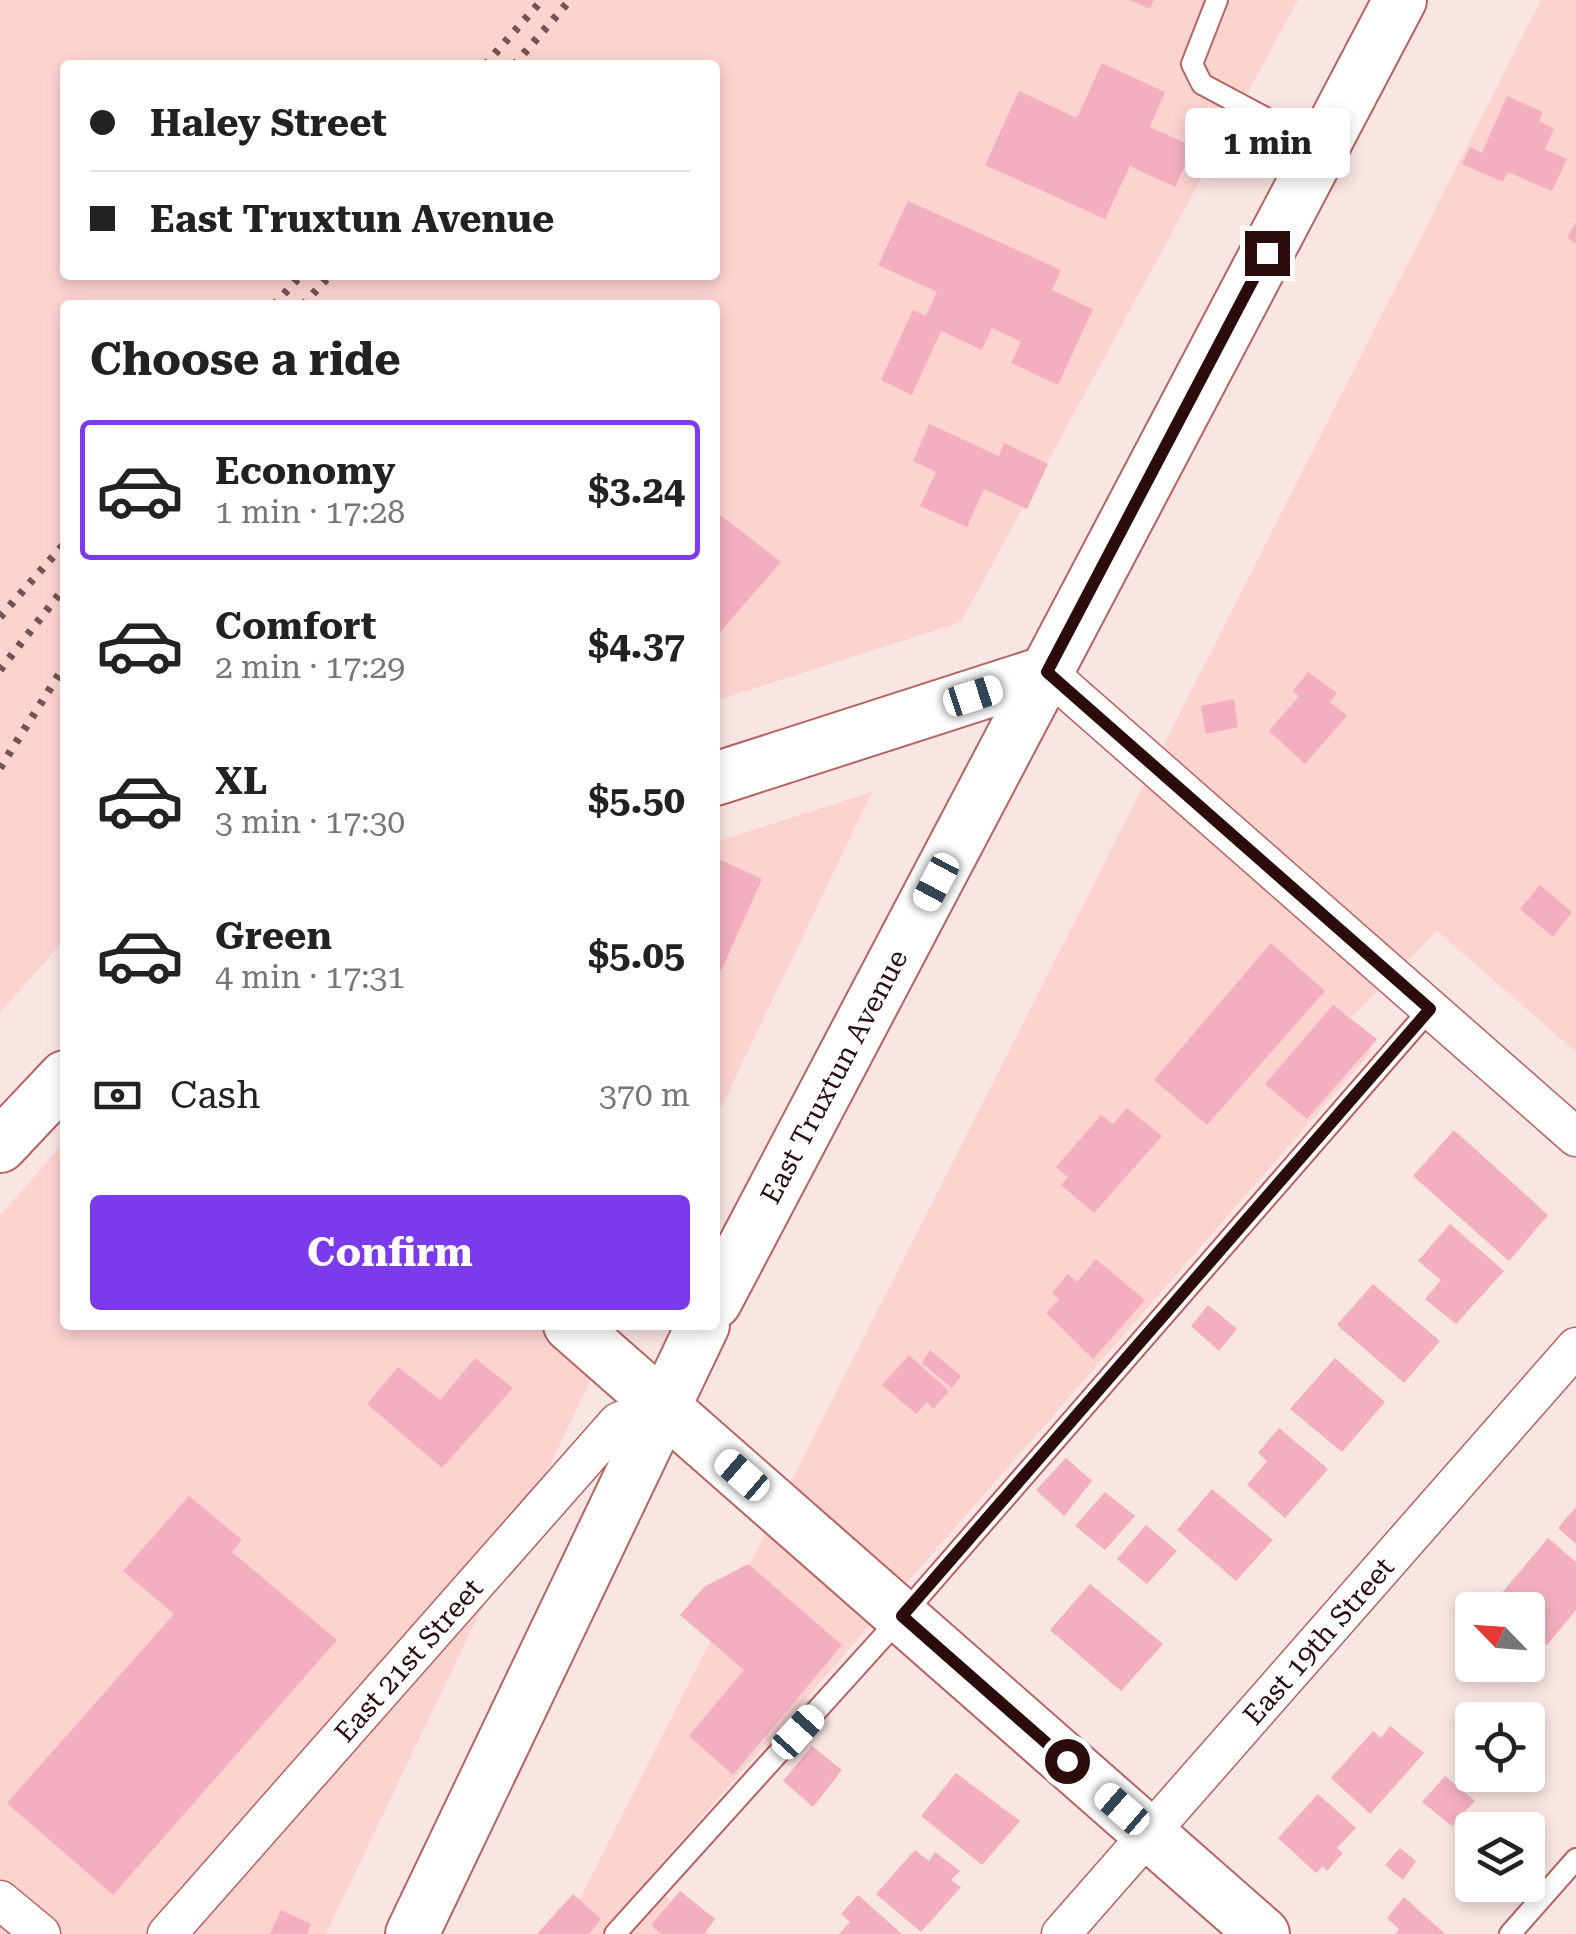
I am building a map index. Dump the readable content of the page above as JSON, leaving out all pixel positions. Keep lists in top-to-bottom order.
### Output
{
  "streets": {
    "main road": ["East Truxtun Avenue"],
    "street": ["East 19th Street", "East 21st Street"]
  },
  "north": "top left",
  "page": {
    "banner": ["Haley Street", "East Truxtun Avenue"],
    "bubble": "1 min",
    "heading": "Choose a ride",
    "list": [
      {
        "name": "Economy",
        "note": "1 min · 17:28",
        "value": "$3.24"
      },
      {
        "name": "Comfort",
        "note": "2 min · 17:29",
        "value": "$4.37"
      },
      {
        "name": "XL",
        "note": "3 min · 17:30",
        "value": "$5.50"
      },
      {
        "name": "Green",
        "note": "4 min · 17:31",
        "value": "$5.05"
      }
    ],
    "pay": ["Cash", "370 m"],
    "buttons": "Confirm"
  }
}
